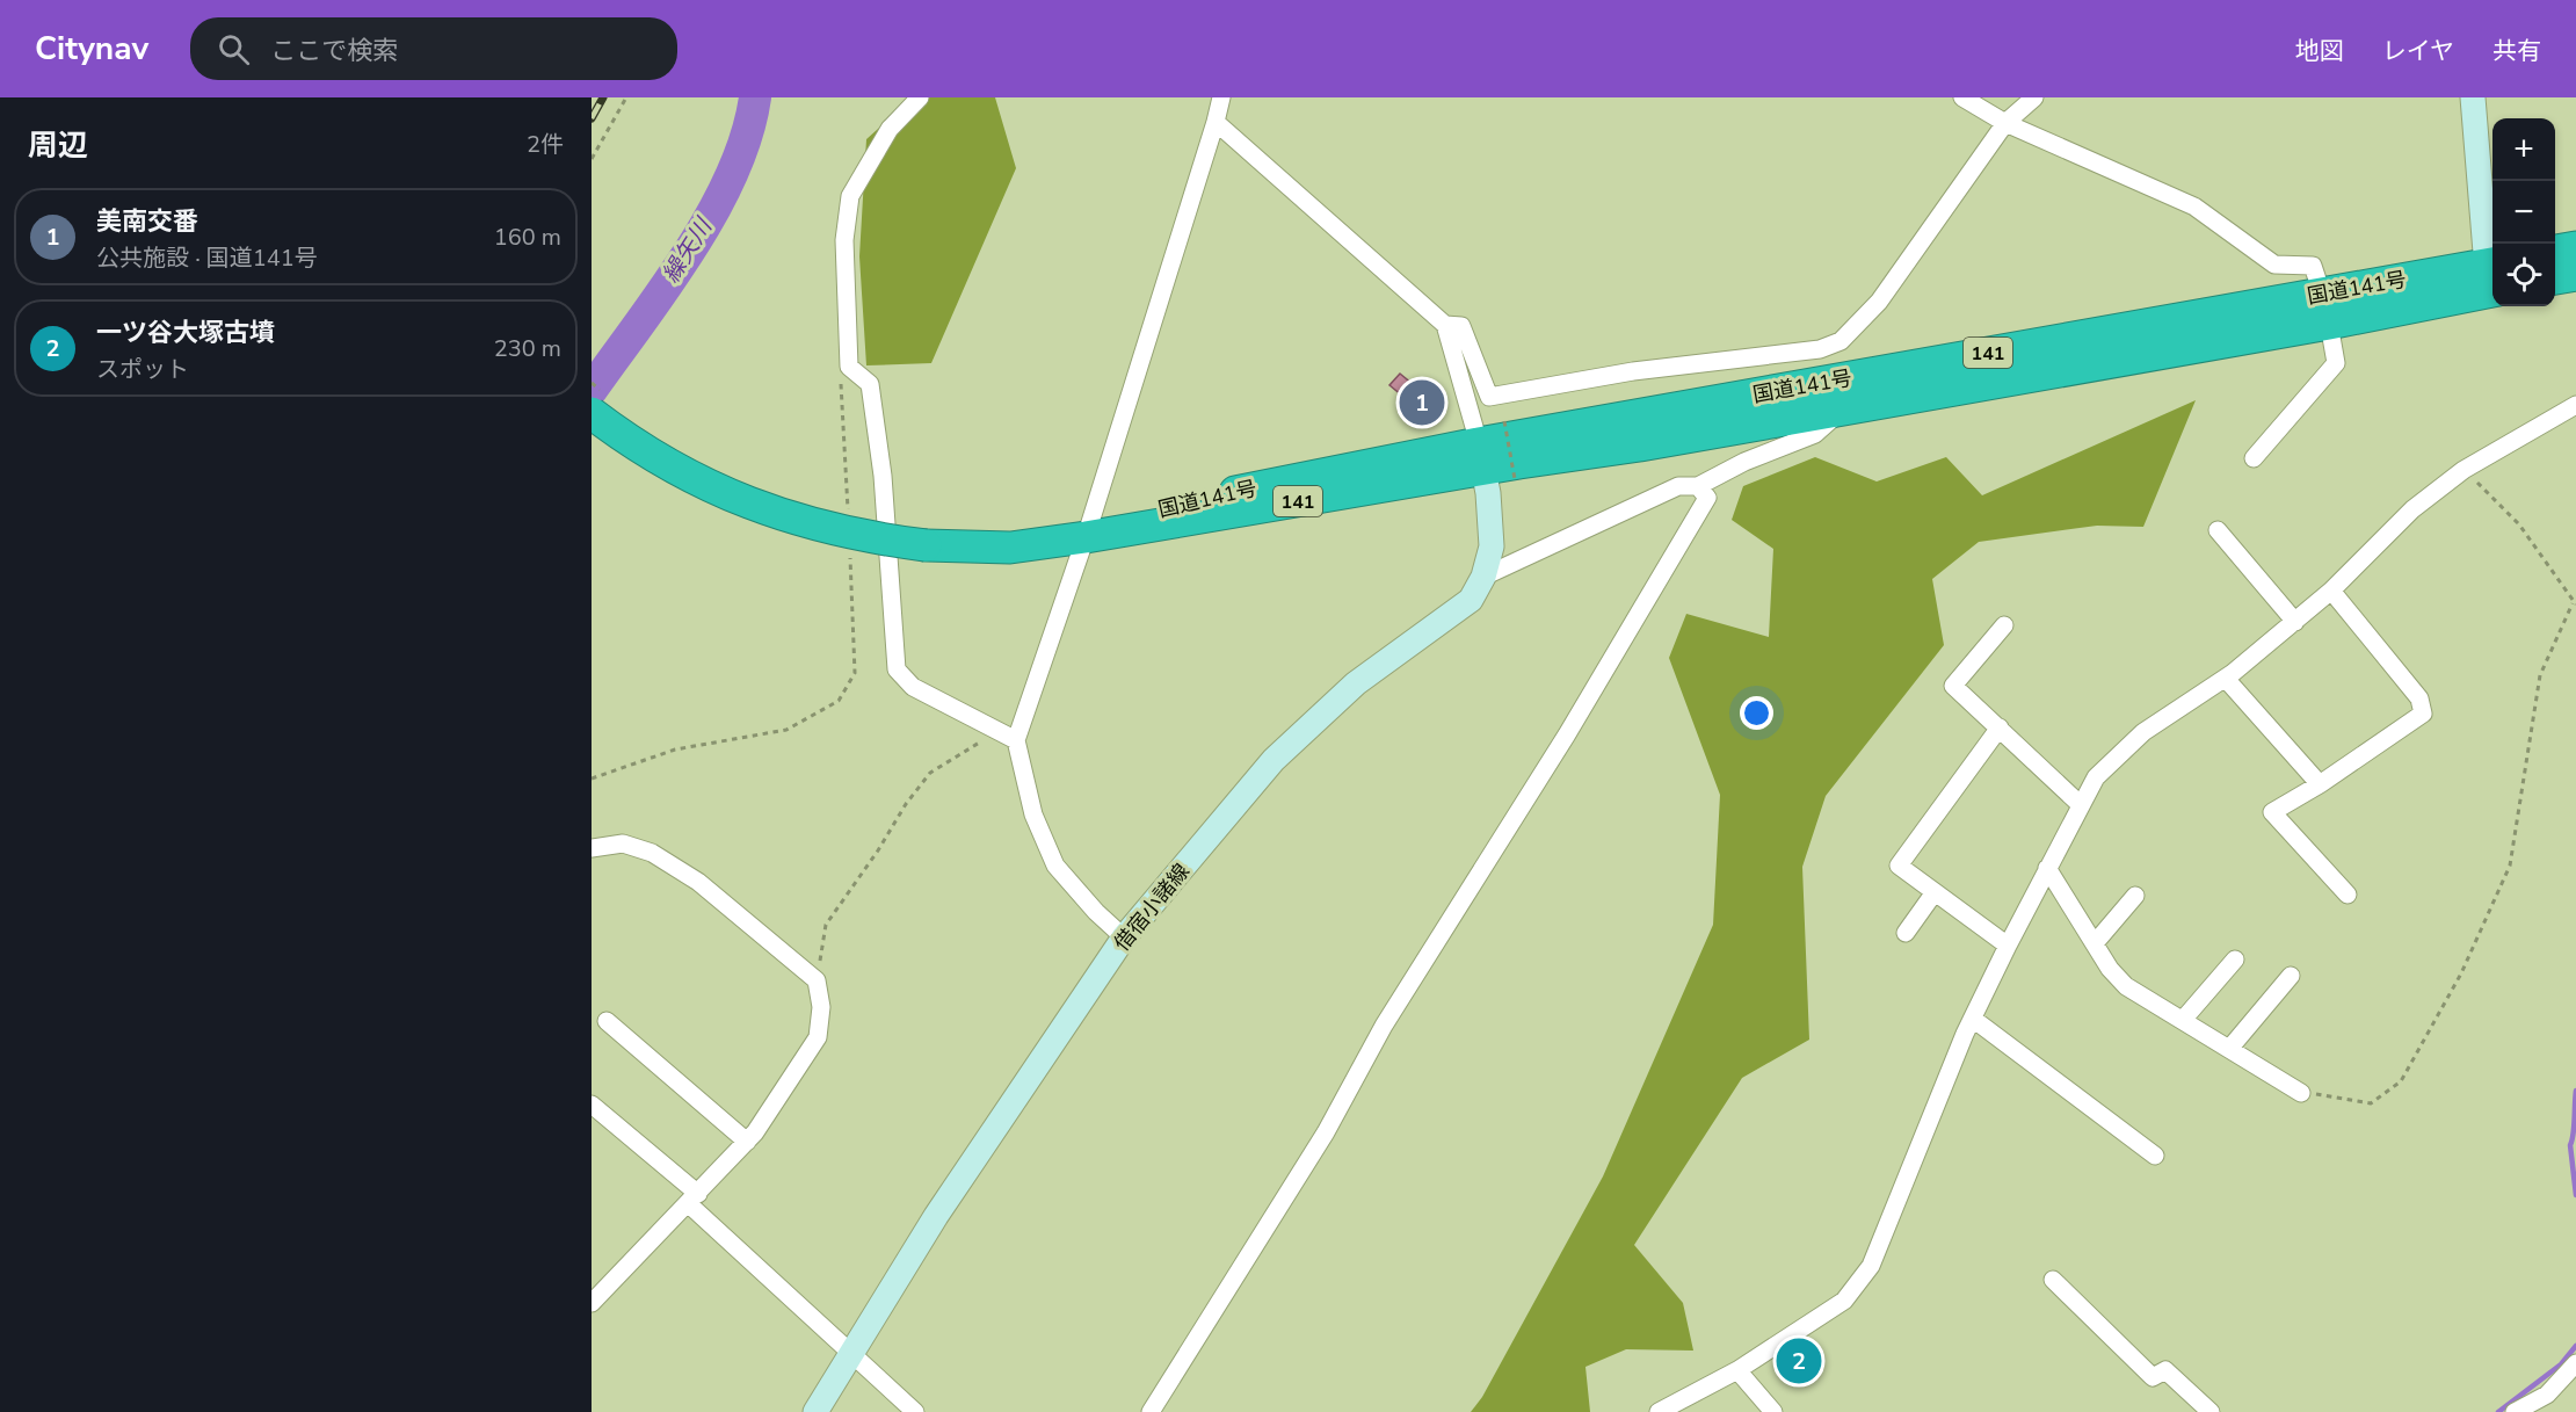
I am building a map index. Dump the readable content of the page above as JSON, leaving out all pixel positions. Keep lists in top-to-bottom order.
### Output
{
  "streets": {
    "highway": ["国道141号", "141"],
    "main road": ["借宿小諸線"]
  },
  "crossings": [
    ["国道141号", "借宿小諸線"]
  ],
  "water": ["繰矢川"],
  "page": {
    "header": "Citynav",
    "search": "ここで検索",
    "nav": ["地図", "レイヤ", "共有"],
    "heading": ["周辺", "2件"],
    "map_buttons": ["+", "−"],
    "list": [
      {
        "mark": "1",
        "name": "美南交番",
        "note": "公共施設 · 国道141号",
        "value": "160 m"
      },
      {
        "mark": "2",
        "name": "一ツ谷大塚古墳",
        "note": "スポット",
        "value": "230 m"
      }
    ],
    "pins": ["1", "2"]
  }
}
